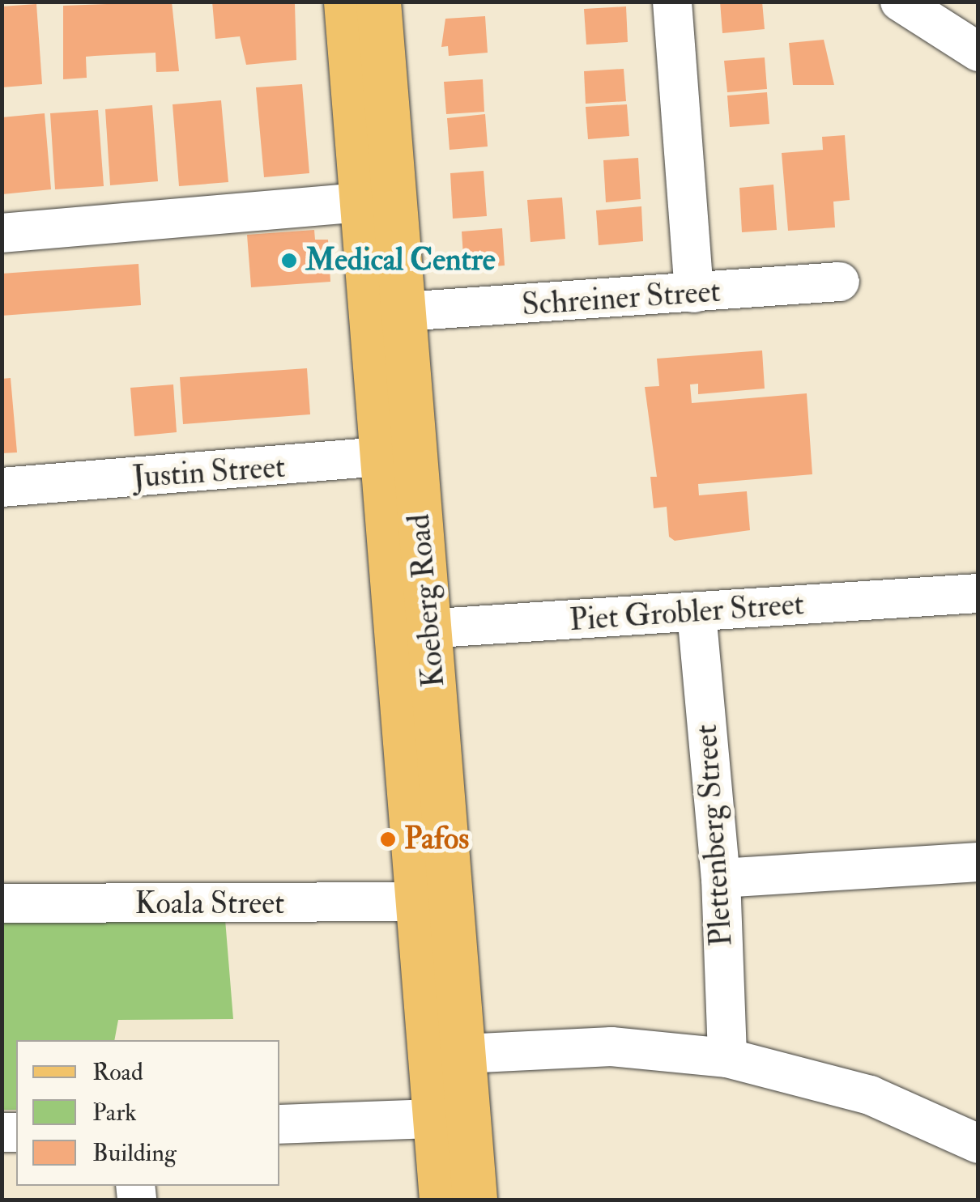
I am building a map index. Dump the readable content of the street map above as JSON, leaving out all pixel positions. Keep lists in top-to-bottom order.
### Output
{
  "streets": {
    "main road": ["Koeberg Road"],
    "street": [
      "Schreiner Street",
      "Justin Street",
      "Piet Grobler Street",
      "Plettenberg Street",
      "Koala Street"
    ]
  },
  "crossings": [
    ["Schreiner Street", "Koeberg Road"],
    ["Justin Street", "Koeberg Road"],
    ["Koeberg Road", "Piet Grobler Street"],
    ["Koeberg Road", "Koala Street"],
    ["Piet Grobler Street", "Plettenberg Street"]
  ],
  "places": ["Medical Centre", "Pafos"],
  "legend": ["Road", "Park", "Building"]
}
